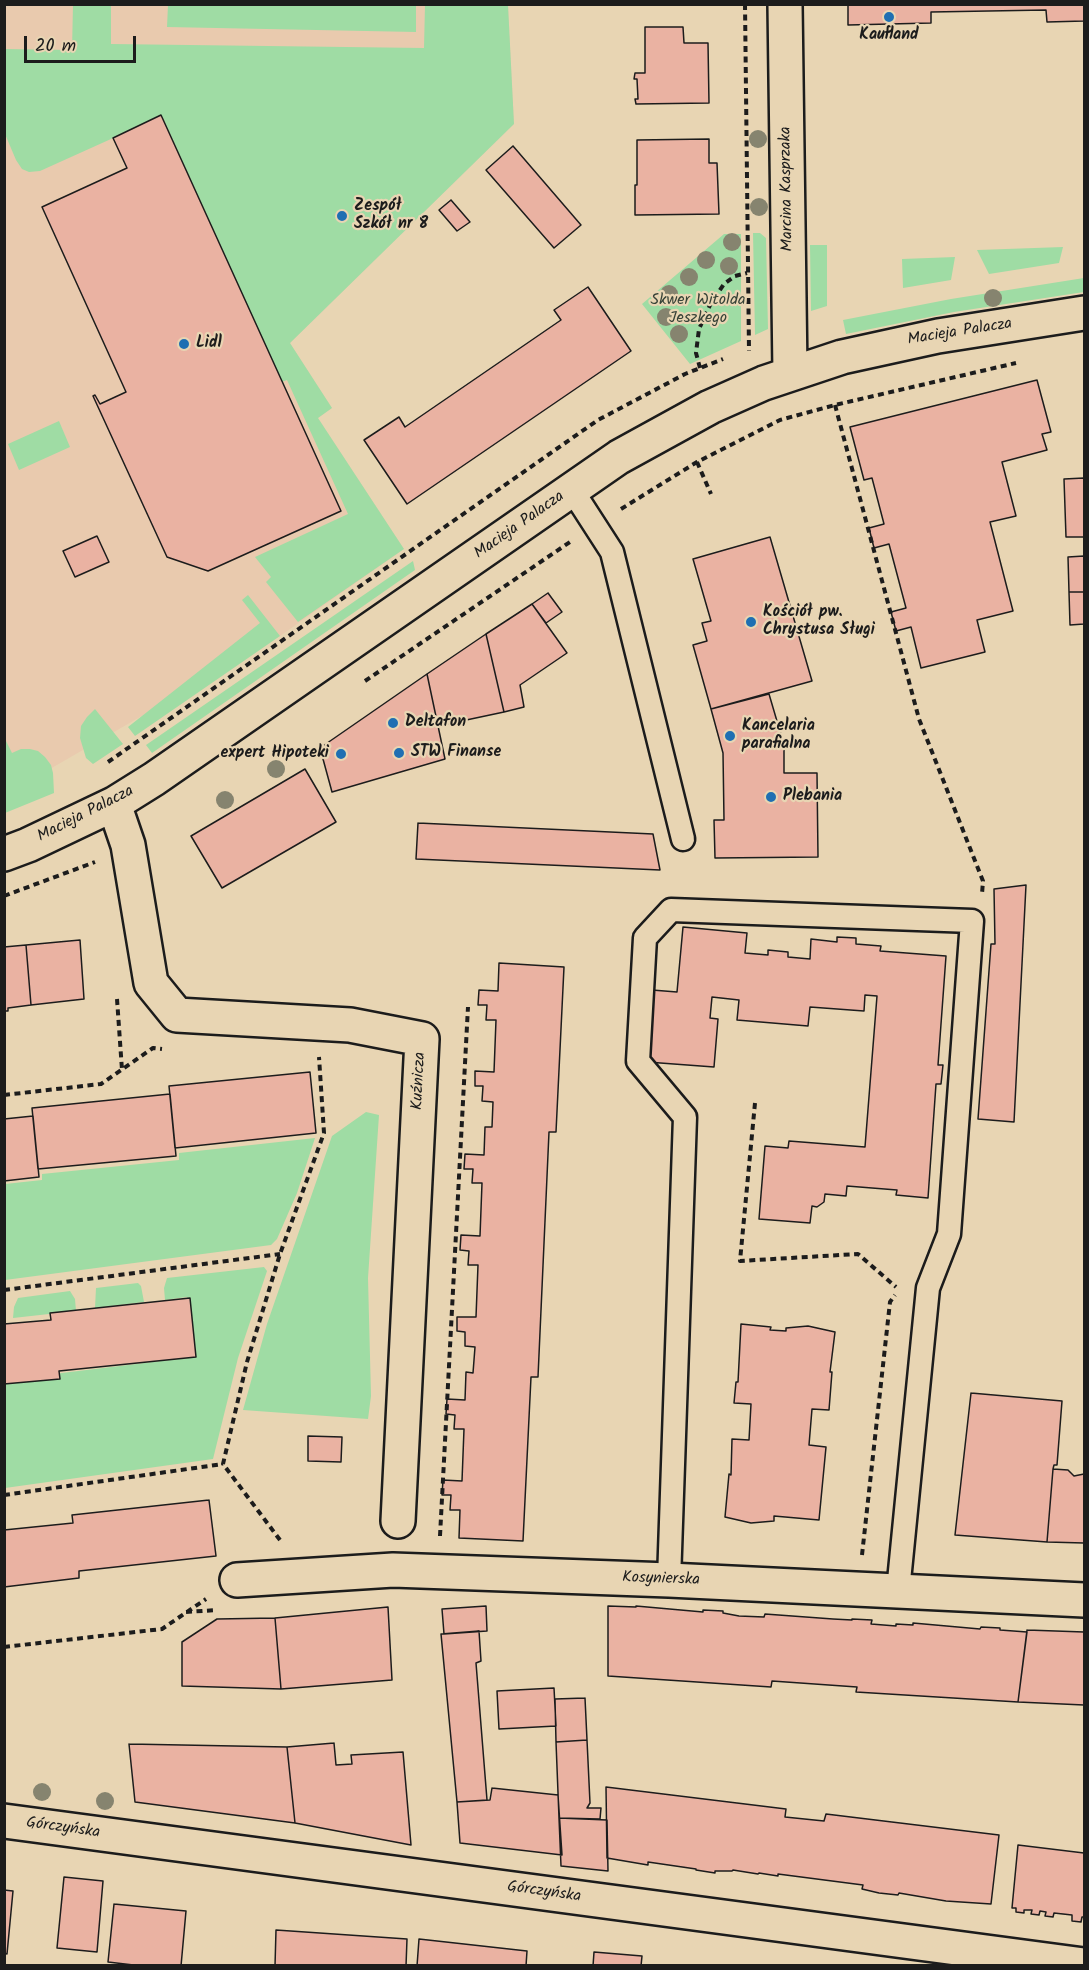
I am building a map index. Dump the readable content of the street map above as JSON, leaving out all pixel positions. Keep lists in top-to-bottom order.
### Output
{
  "streets": {
    "street": [
      "Marcina Kasprzaka",
      "Macieja Palacza",
      "Kuźnicza",
      "Kosynierska",
      "Górczyńska"
    ]
  },
  "crossings": [
    ["Marcina Kasprzaka", "Macieja Palacza"],
    ["Macieja Palacza", "Kuźnicza"]
  ],
  "parks": ["Skwer Witolda Jeszkego"],
  "places": [
    "Kaufland",
    "Zespół Szkół nr 8",
    "Lidl",
    "Kościół pw. Chrystusa Sługi",
    "Deltafon",
    "Kancelaria parafialna",
    "STW Finanse",
    "expert Hipoteki",
    "Plebania"
  ],
  "scale_bar": "20 m"
}
